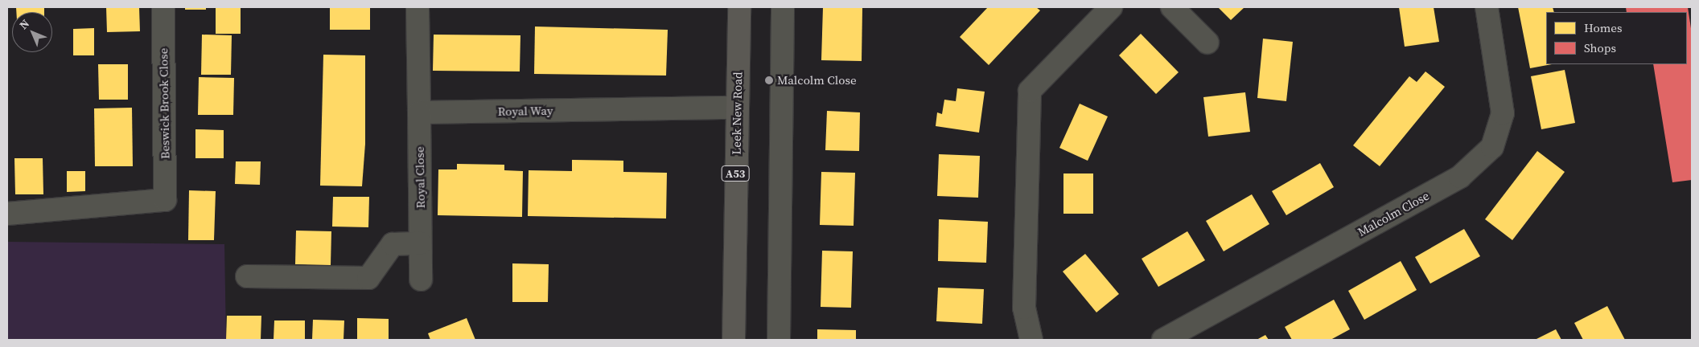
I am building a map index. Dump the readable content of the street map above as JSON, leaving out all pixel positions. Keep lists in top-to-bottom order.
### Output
{
  "streets": {
    "highway": ["Leek New Road", "A53"],
    "street": [
      "Beswick Brook Close",
      "Royal Way",
      "Royal Close",
      "Malcolm Close"
    ]
  },
  "crossings": [
    ["Royal Way", "Leek New Road"],
    ["Royal Way", "Royal Close"]
  ],
  "places": ["Malcolm Close"],
  "legend": ["Homes", "Shops"],
  "north": "top left"
}
